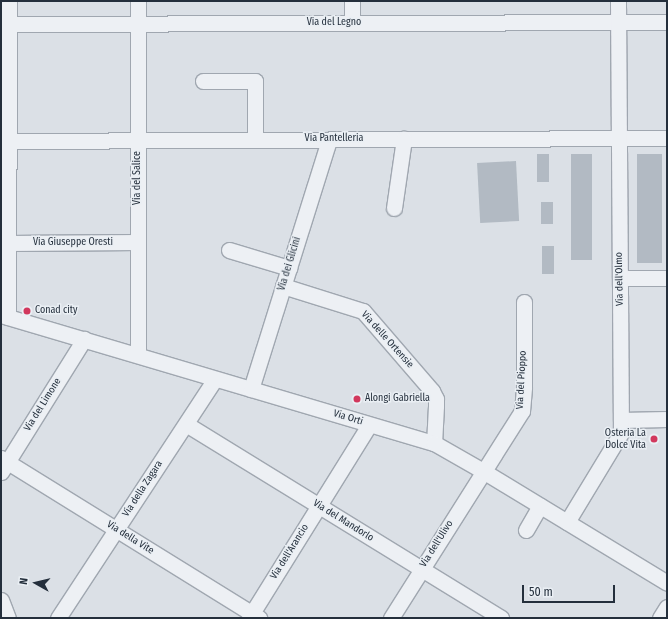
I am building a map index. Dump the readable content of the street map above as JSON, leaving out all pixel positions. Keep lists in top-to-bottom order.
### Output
{
  "streets": {
    "street": [
      "Via del Legno",
      "Via Pantelleria",
      "Via del Salice",
      "Via Giuseppe Oresti",
      "Via dei Glicini",
      "Via dell'Olmo",
      "Via delle Ortensie",
      "Via del Pioppo",
      "Via del Limone",
      "Via Orti",
      "Via della Zagara",
      "Via del Mandorlo",
      "Via della Vite",
      "Via dell'Ulivo",
      "Via dell'Arancio"
    ]
  },
  "crossings": [
    ["Via del Legno", "Via del Salice"],
    ["Via del Legno", "Via dell'Olmo"],
    ["Via Pantelleria", "Via del Salice"],
    ["Via Pantelleria", "Via dei Glicini"],
    ["Via Pantelleria", "Via dell'Olmo"],
    ["Via del Salice", "Via Giuseppe Oresti"],
    ["Via del Salice", "Via Orti"],
    ["Via dei Glicini", "Via delle Ortensie"],
    ["Via dei Glicini", "Via Orti"],
    ["Via dell'Olmo", "Via Orti"],
    ["Via delle Ortensie", "Via Orti"],
    ["Via del Pioppo", "Via Orti"],
    ["Via del Pioppo", "Via dell'Ulivo"],
    ["Via del Limone", "Via Orti"],
    ["Via del Limone", "Via della Vite"],
    ["Via Orti", "Via della Zagara"],
    ["Via Orti", "Via dell'Ulivo"],
    ["Via Orti", "Via dell'Arancio"],
    ["Via della Zagara", "Via del Mandorlo"],
    ["Via della Zagara", "Via della Vite"],
    ["Via del Mandorlo", "Via dell'Ulivo"],
    ["Via del Mandorlo", "Via dell'Arancio"],
    ["Via della Vite", "Via dell'Arancio"]
  ],
  "places": ["Conad city", "Alongi Gabriella", "Osteria La Dolce Vita"],
  "scale_bar": "50 m",
  "north": "left"
}
